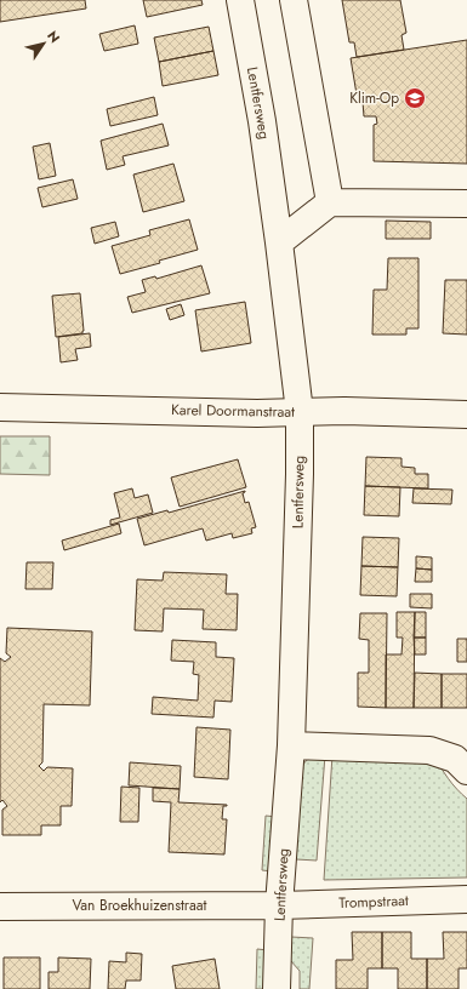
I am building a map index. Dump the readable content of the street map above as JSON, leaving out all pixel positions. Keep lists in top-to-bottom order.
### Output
{
  "streets": {
    "street": [
      "Lentfersweg",
      "Karel Doormanstraat",
      "Trompstraat",
      "Van Broekhuizenstraat"
    ]
  },
  "crossings": [
    ["Lentfersweg", "Karel Doormanstraat"],
    ["Lentfersweg", "Trompstraat"],
    ["Lentfersweg", "Van Broekhuizenstraat"],
    ["Trompstraat", "Van Broekhuizenstraat"]
  ],
  "places": {
    "school or university": ["Klim-Op"]
  },
  "north": "top right"
}
